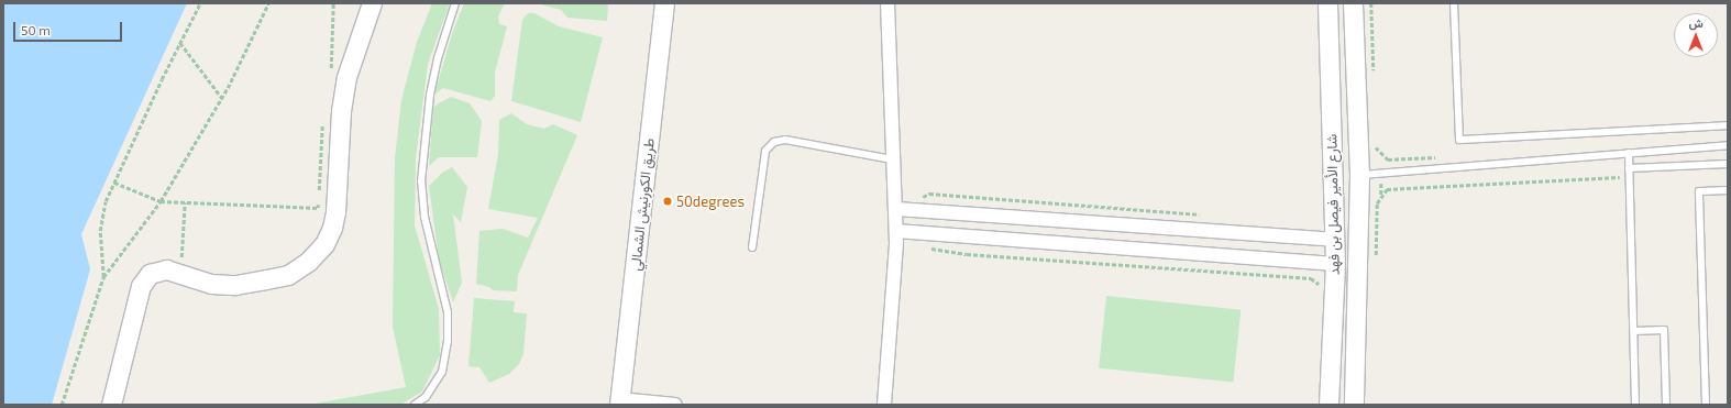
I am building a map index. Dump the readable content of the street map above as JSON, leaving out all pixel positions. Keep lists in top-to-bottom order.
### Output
{
  "streets": {
    "main road": ["طريق الكورنيش الشمالي", "شارع الأمير فيصل بن فهد"]
  },
  "places": ["50degrees"],
  "scale_bar": "50 m",
  "north": "top"
}
